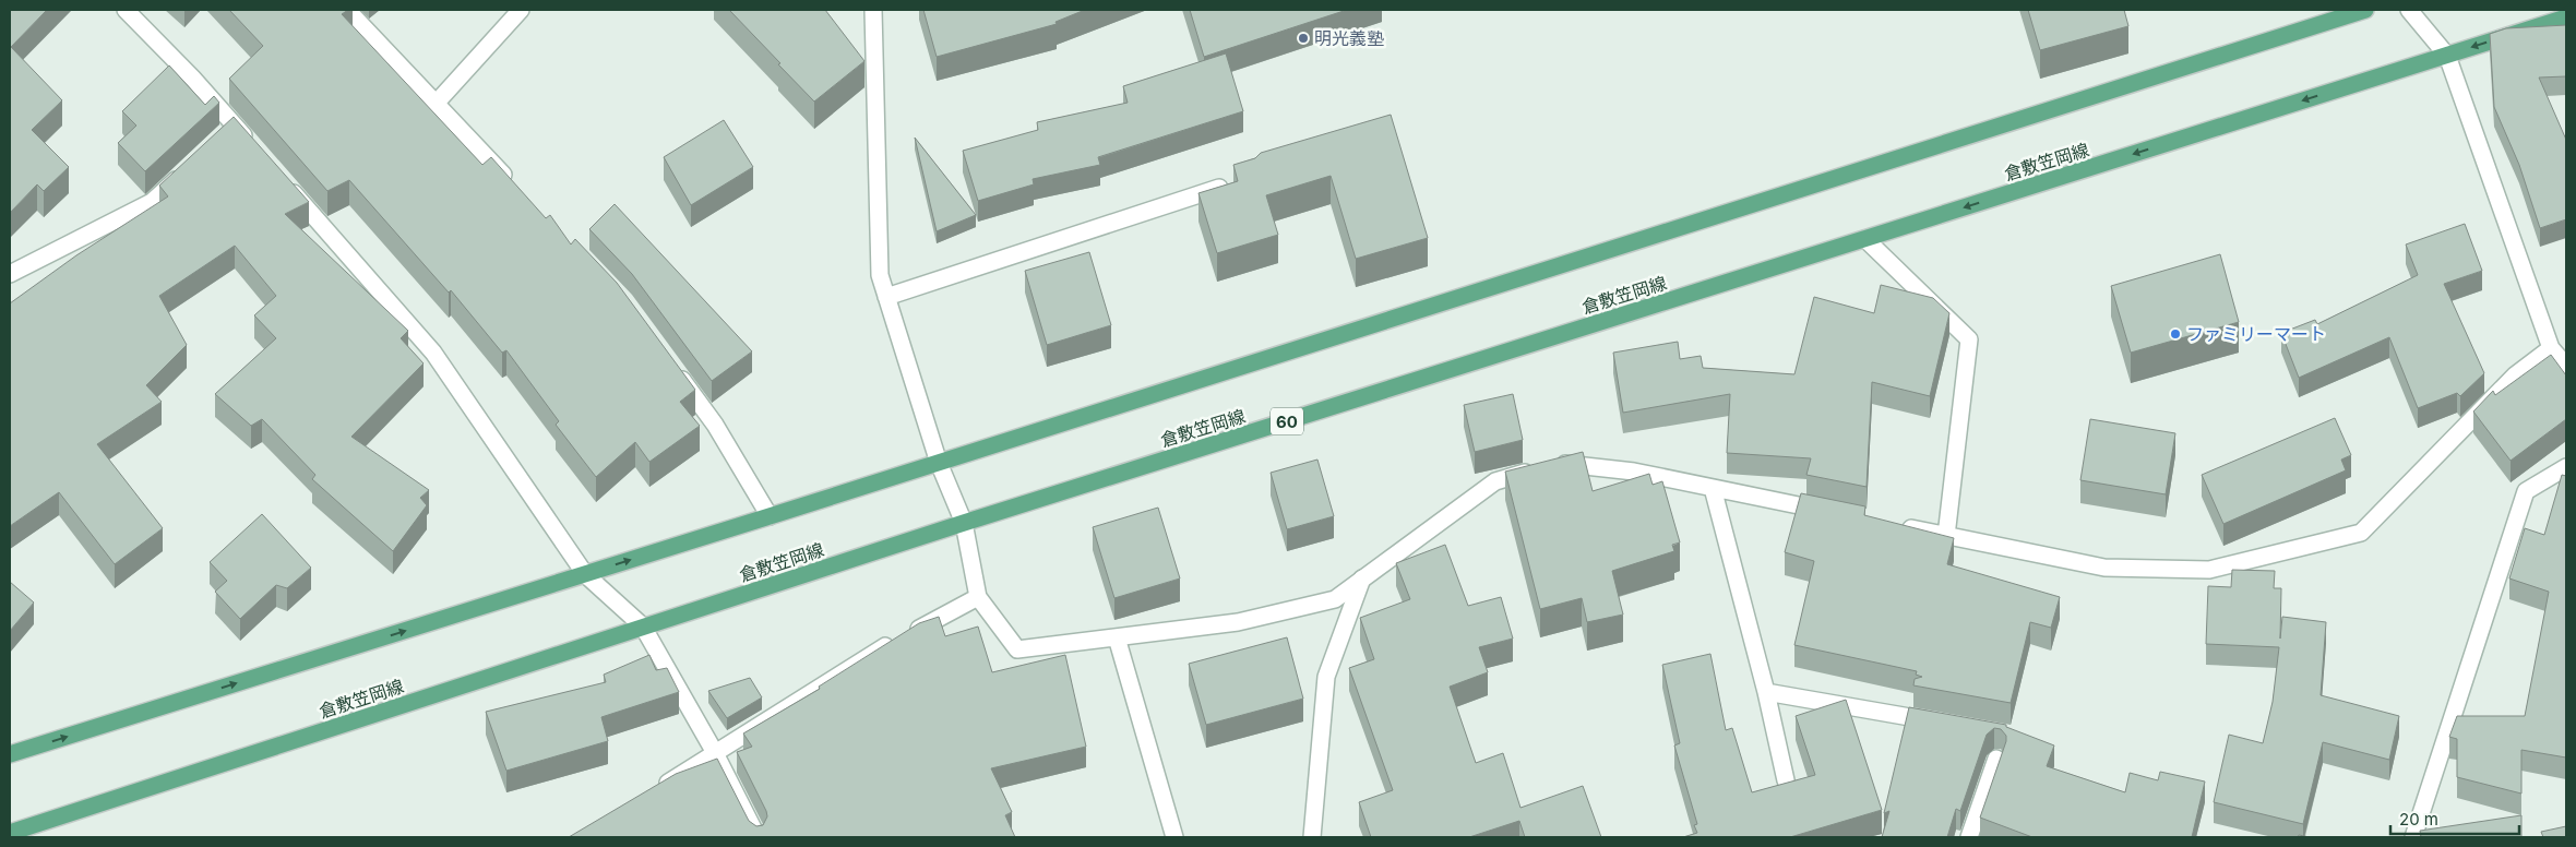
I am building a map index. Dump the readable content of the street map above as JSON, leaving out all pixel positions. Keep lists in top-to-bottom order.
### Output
{
  "streets": {
    "main road": ["倉敷笠岡線", "60"]
  },
  "places": ["明光義塾", "ファミリーマート"],
  "scale_bar": "20 m"
}
